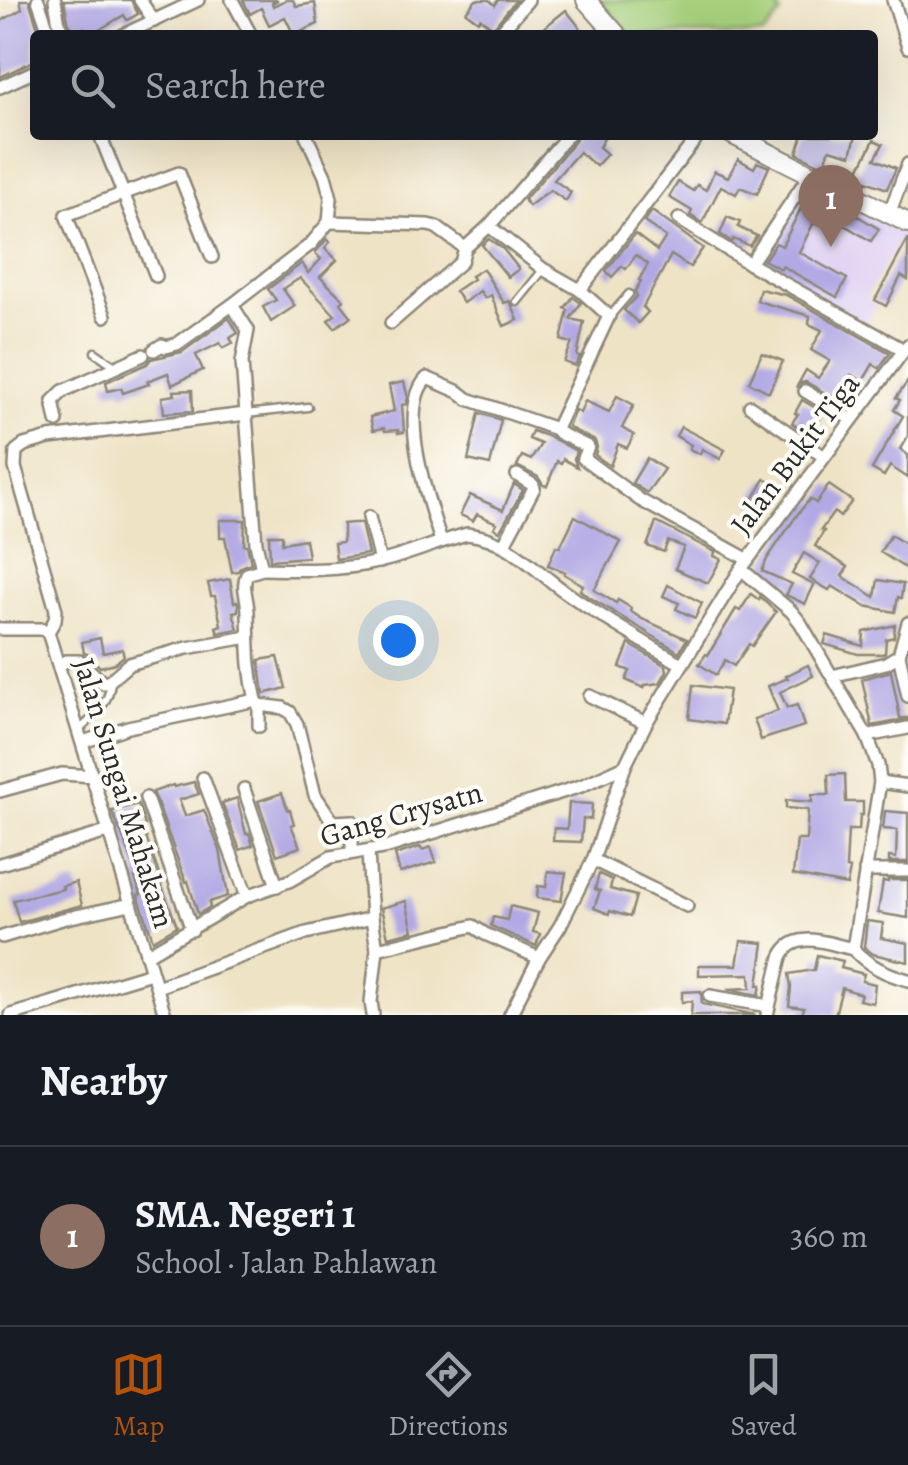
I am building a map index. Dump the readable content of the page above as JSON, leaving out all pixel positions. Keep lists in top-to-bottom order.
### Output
{
  "streets": {
    "street": ["Jalan Bukit Tiga", "Jalan Sungai Mahakam", "Gang Crysatn"]
  },
  "crossings": [
    ["Jalan Sungai Mahakam", "Gang Crysatn"]
  ],
  "page": {
    "search": "Search here",
    "pins": "1",
    "heading": "Nearby",
    "list": [
      {
        "mark": "1",
        "name": "SMA. Negeri 1",
        "note": "School · Jalan Pahlawan",
        "value": "360 m"
      }
    ],
    "nav": ["Map", "Directions", "Saved"]
  }
}
